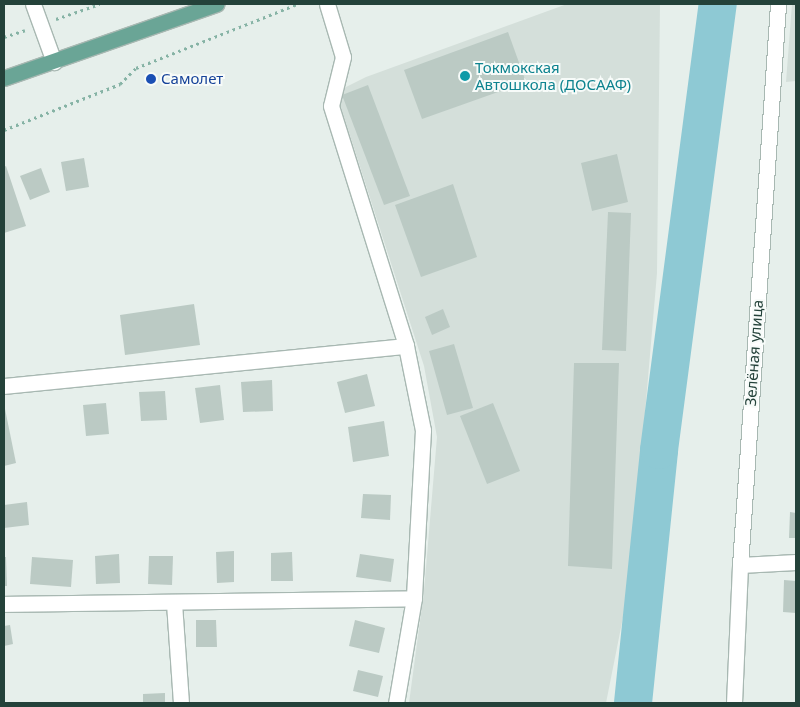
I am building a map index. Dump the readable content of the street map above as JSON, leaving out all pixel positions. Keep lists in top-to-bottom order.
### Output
{
  "streets": {
    "street": ["Зелёная улица"]
  },
  "places": ["Токмокская Автошкола (ДОСААФ)", "Самолет"]
}
